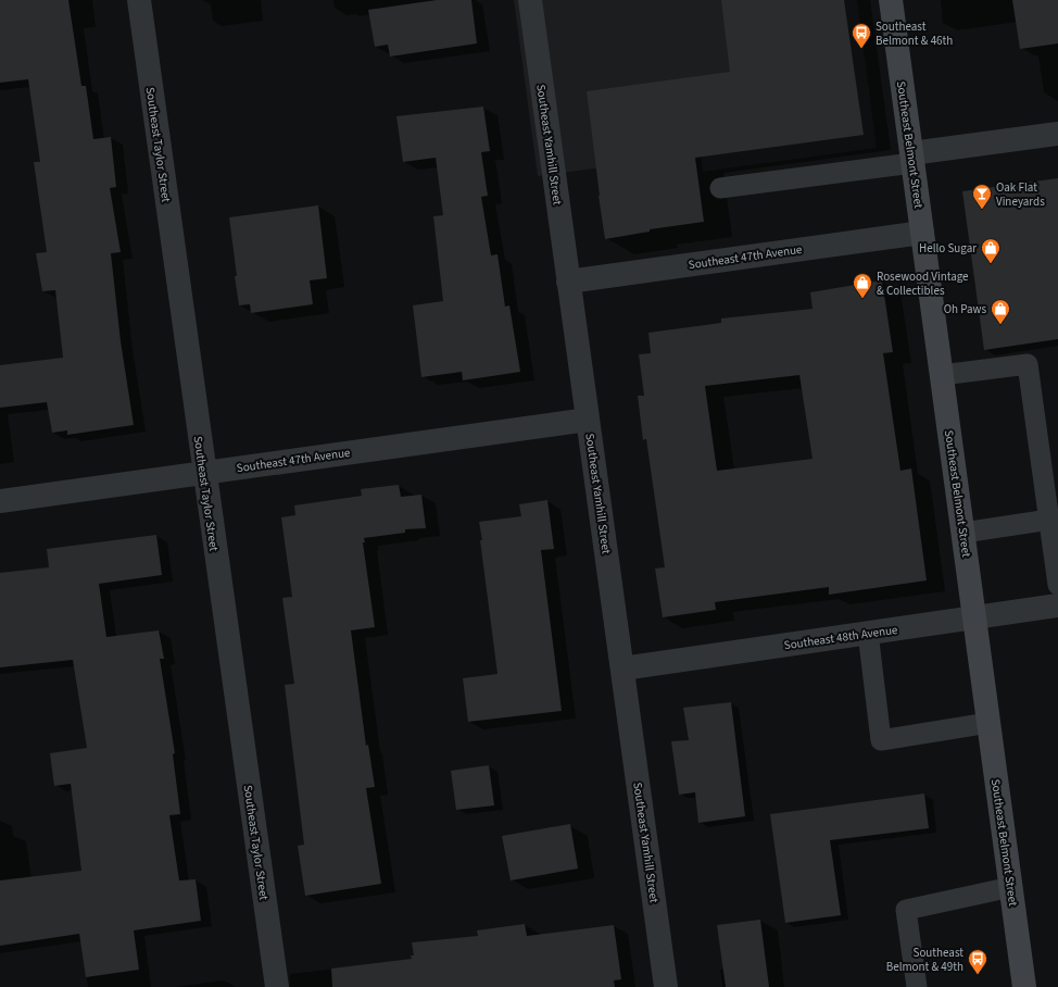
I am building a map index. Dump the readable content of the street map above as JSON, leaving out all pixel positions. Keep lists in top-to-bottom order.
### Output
{
  "streets": {
    "street": [
      "Southeast Taylor Street",
      "Southeast Yamhill Street",
      "Southeast Belmont Street",
      "Southeast 47th Avenue",
      "Southeast 48th Avenue"
    ]
  },
  "crossings": [
    ["Southeast Taylor Street", "Southeast 47th Avenue"],
    ["Southeast Yamhill Street", "Southeast 47th Avenue"],
    ["Southeast Yamhill Street", "Southeast 48th Avenue"],
    ["Southeast Belmont Street", "Southeast 47th Avenue"],
    ["Southeast Belmont Street", "Southeast 48th Avenue"]
  ],
  "places": {
    "bus stop": ["Southeast Belmont & 46th", "Southeast Belmont & 49th"],
    "bar": ["Oak Flat Vineyards"],
    "shop": ["Hello Sugar", "Rosewood Vintage & Collectibles", "Oh Paws"]
  }
}
